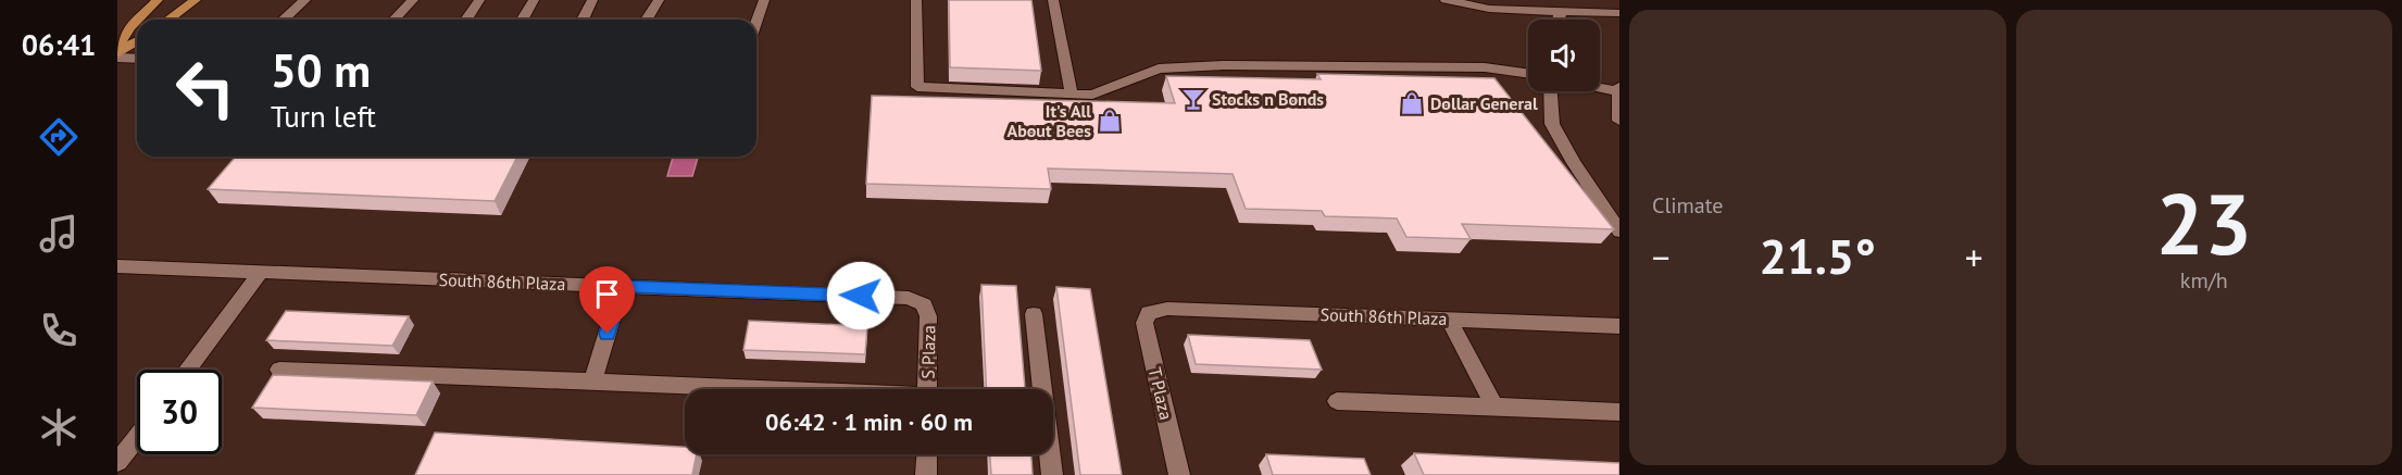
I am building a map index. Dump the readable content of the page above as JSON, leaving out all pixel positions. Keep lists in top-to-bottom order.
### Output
{
  "streets": {
    "street": ["South 86th Plaza", "S Plaza", "T Plaza"]
  },
  "crossings": [
    ["South 86th Plaza", "S Plaza"],
    ["South 86th Plaza", "T Plaza"]
  ],
  "places": {
    "bar": ["Stocks n Bonds"],
    "shop": ["Dollar General", "It's All About Bees"]
  },
  "page": {
    "tabs": "06:41",
    "tile": [
      "Climate",
      ["23", "km/h"]
    ],
    "turn": ["50 m", "Turn left"],
    "heat": ["−", "21.5°", "+"],
    "limit": "30",
    "trip": "06:42 · 1 min · 60 m"
  }
}
